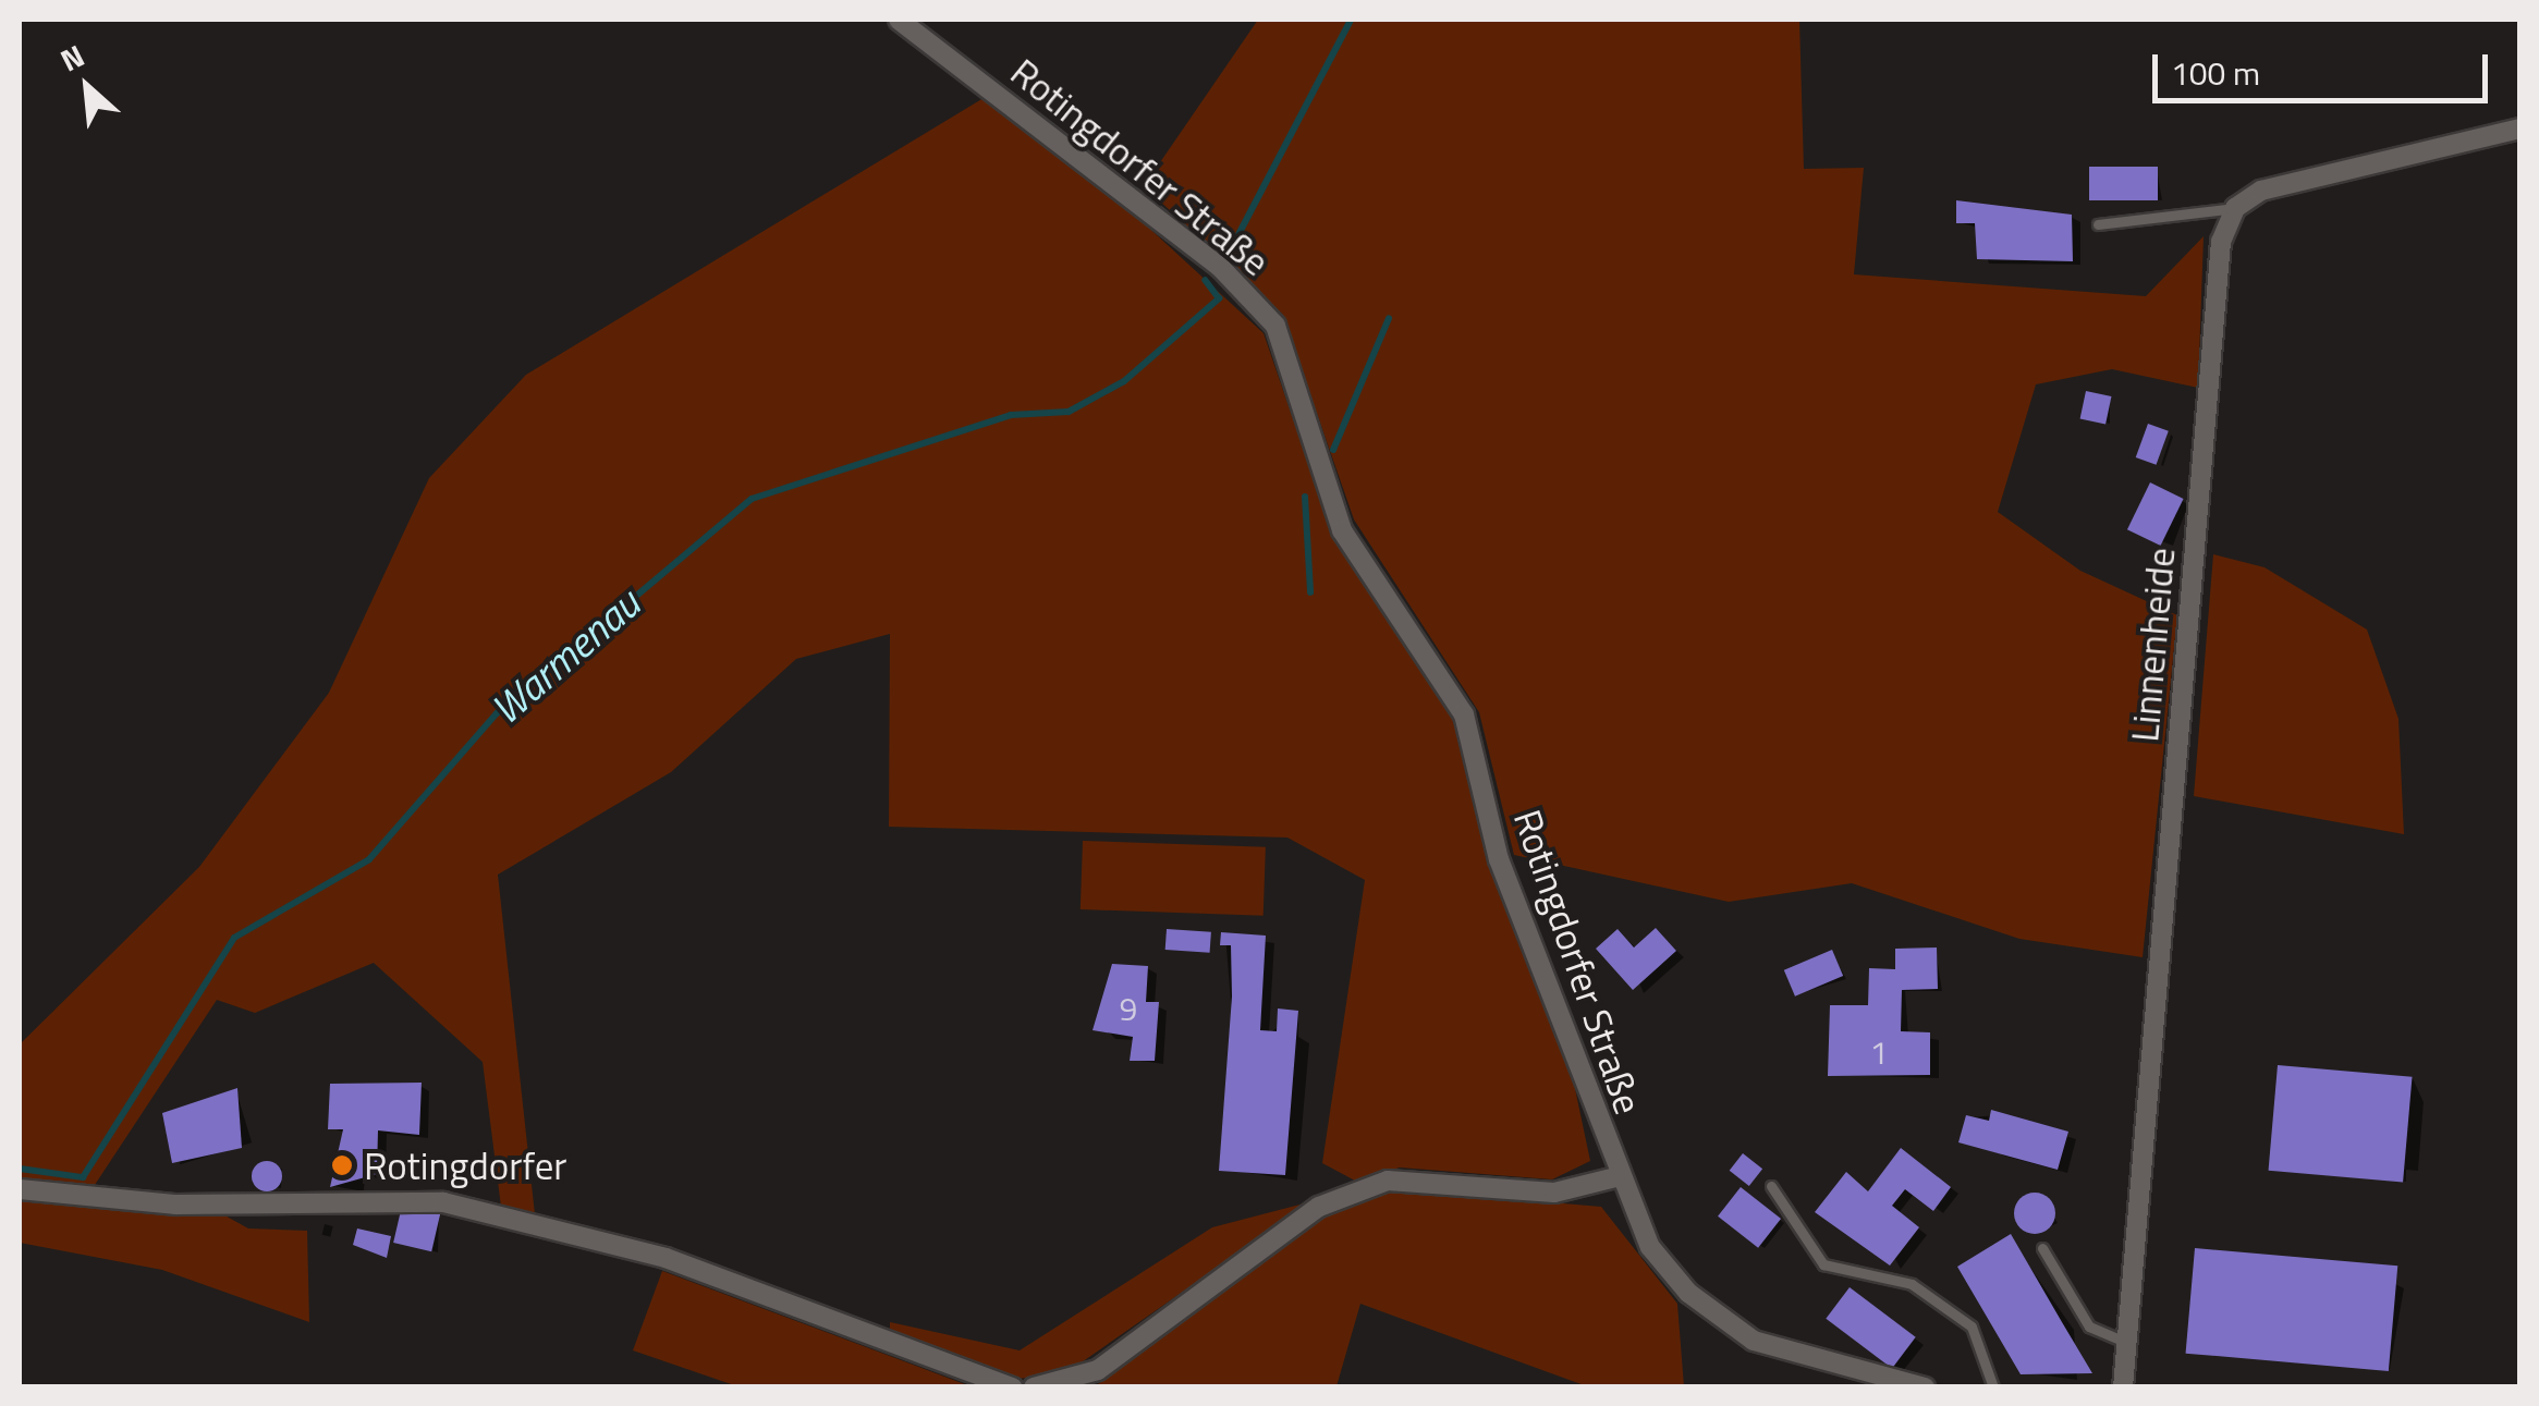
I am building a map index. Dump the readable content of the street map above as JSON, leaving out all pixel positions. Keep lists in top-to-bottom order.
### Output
{
  "streets": {
    "street": ["Rotingdorfer Straße", "Linnenheide"]
  },
  "water": ["Warmenau"],
  "places": ["Rotingdorfer"],
  "house_numbers": ["9", "1"],
  "scale_bar": "100 m",
  "north": "top left"
}
